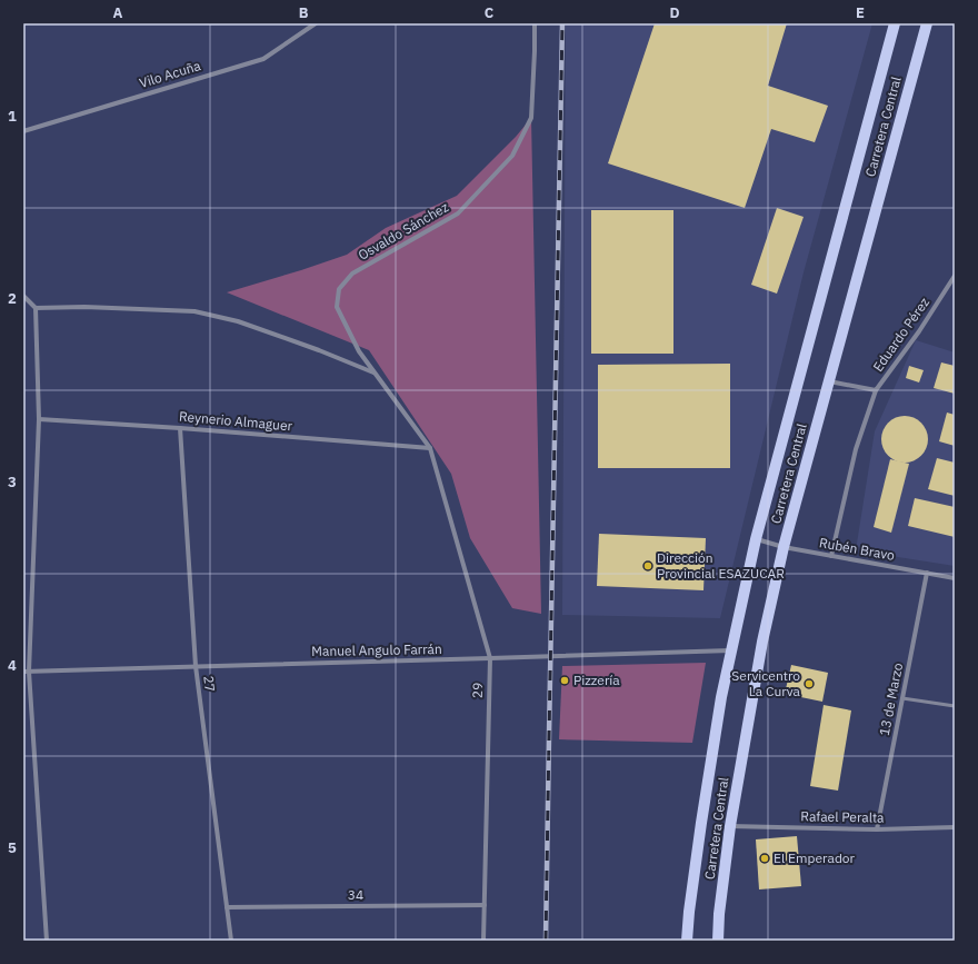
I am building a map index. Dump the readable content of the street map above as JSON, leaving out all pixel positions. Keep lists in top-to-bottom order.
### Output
{
  "streets": {
    "main road": ["Carretera Central"],
    "street": [
      "Vilo Acuña",
      "Osvaldo Sánchez",
      "Eduardo Pérez",
      "Reynerio Almaguer",
      "Rubén Bravo",
      "Manuel Angulo Farrán",
      "27",
      "29",
      "13 de Marzo",
      "Rafael Peralta",
      "34"
    ]
  },
  "crossings": [
    ["Carretera Central", "Eduardo Pérez"],
    ["Carretera Central", "Rubén Bravo"],
    ["Carretera Central", "Manuel Angulo Farrán"],
    ["Carretera Central", "Rafael Peralta"],
    ["Osvaldo Sánchez", "Reynerio Almaguer"],
    ["Osvaldo Sánchez", "29"],
    ["Reynerio Almaguer", "27"],
    ["Reynerio Almaguer", "29"],
    ["Rubén Bravo", "13 de Marzo"],
    ["Manuel Angulo Farrán", "27"],
    ["Manuel Angulo Farrán", "29"],
    ["27", "34"],
    ["29", "34"],
    ["13 de Marzo", "Rafael Peralta"]
  ],
  "places": [
    "Dirección Provincial ESAZUCAR",
    "Pizzería",
    "Servicentro La Curva",
    "El Emperador"
  ],
  "grid": {
    "columns": [
      "A",
      "B",
      "C",
      "D",
      "E"
    ],
    "rows": [
      "1",
      "2",
      "3",
      "4",
      "5"
    ]
  }
}
